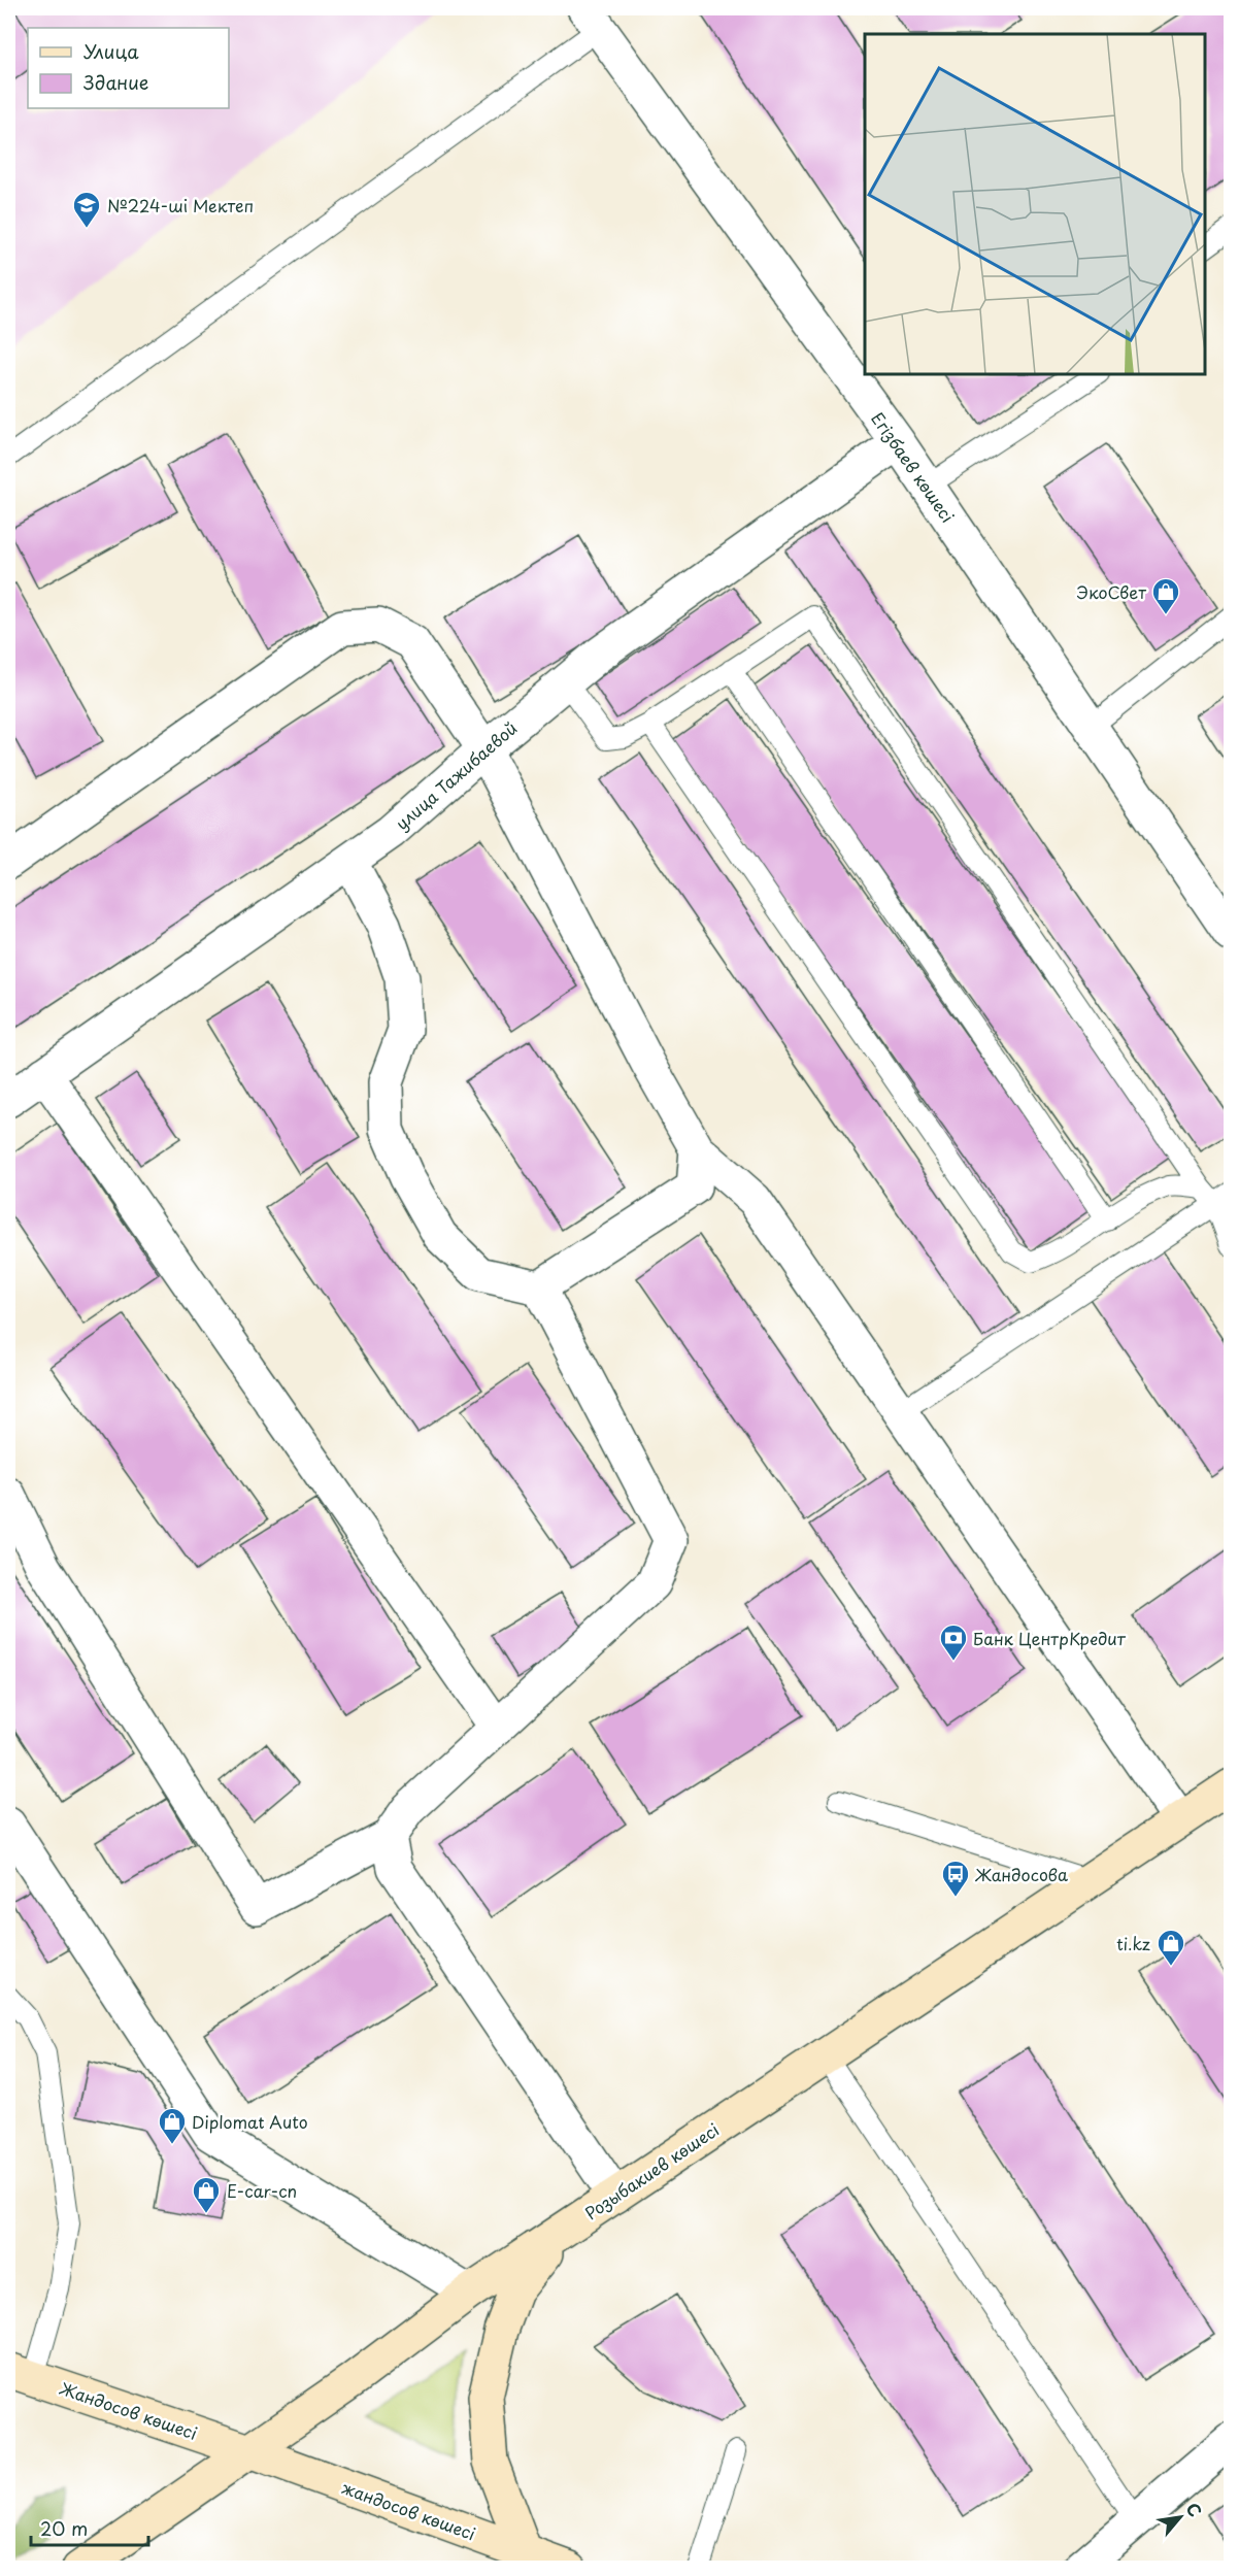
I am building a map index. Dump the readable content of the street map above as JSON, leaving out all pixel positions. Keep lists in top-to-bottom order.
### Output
{
  "streets": {
    "main road": ["Розыбакиев көшесі", "Жандосов көшесі", "жандосов көшесі"],
    "street": ["Егізбаев көшесі", "улица Тажибаевой"]
  },
  "crossings": [
    ["Егізбаев көшесі", "улица Тажибаевой"],
    ["Розыбакиев көшесі", "Жандосов көшесі"],
    ["Розыбакиев көшесі", "жандосов көшесі"],
    ["Жандосов көшесі", "жандосов көшесі"]
  ],
  "places": {
    "school or university": ["№224-ші Мектеп"],
    "shop": [
      "ЭкоСвет",
      "ti.kz",
      "Diplomat Auto",
      "E-car-cn"
    ],
    "bank": ["Банк ЦентрКредит"],
    "bus stop": ["Жандосова"]
  },
  "legend": ["Улица", "Здание"],
  "scale_bar": "20 m",
  "north": "top right"
}
